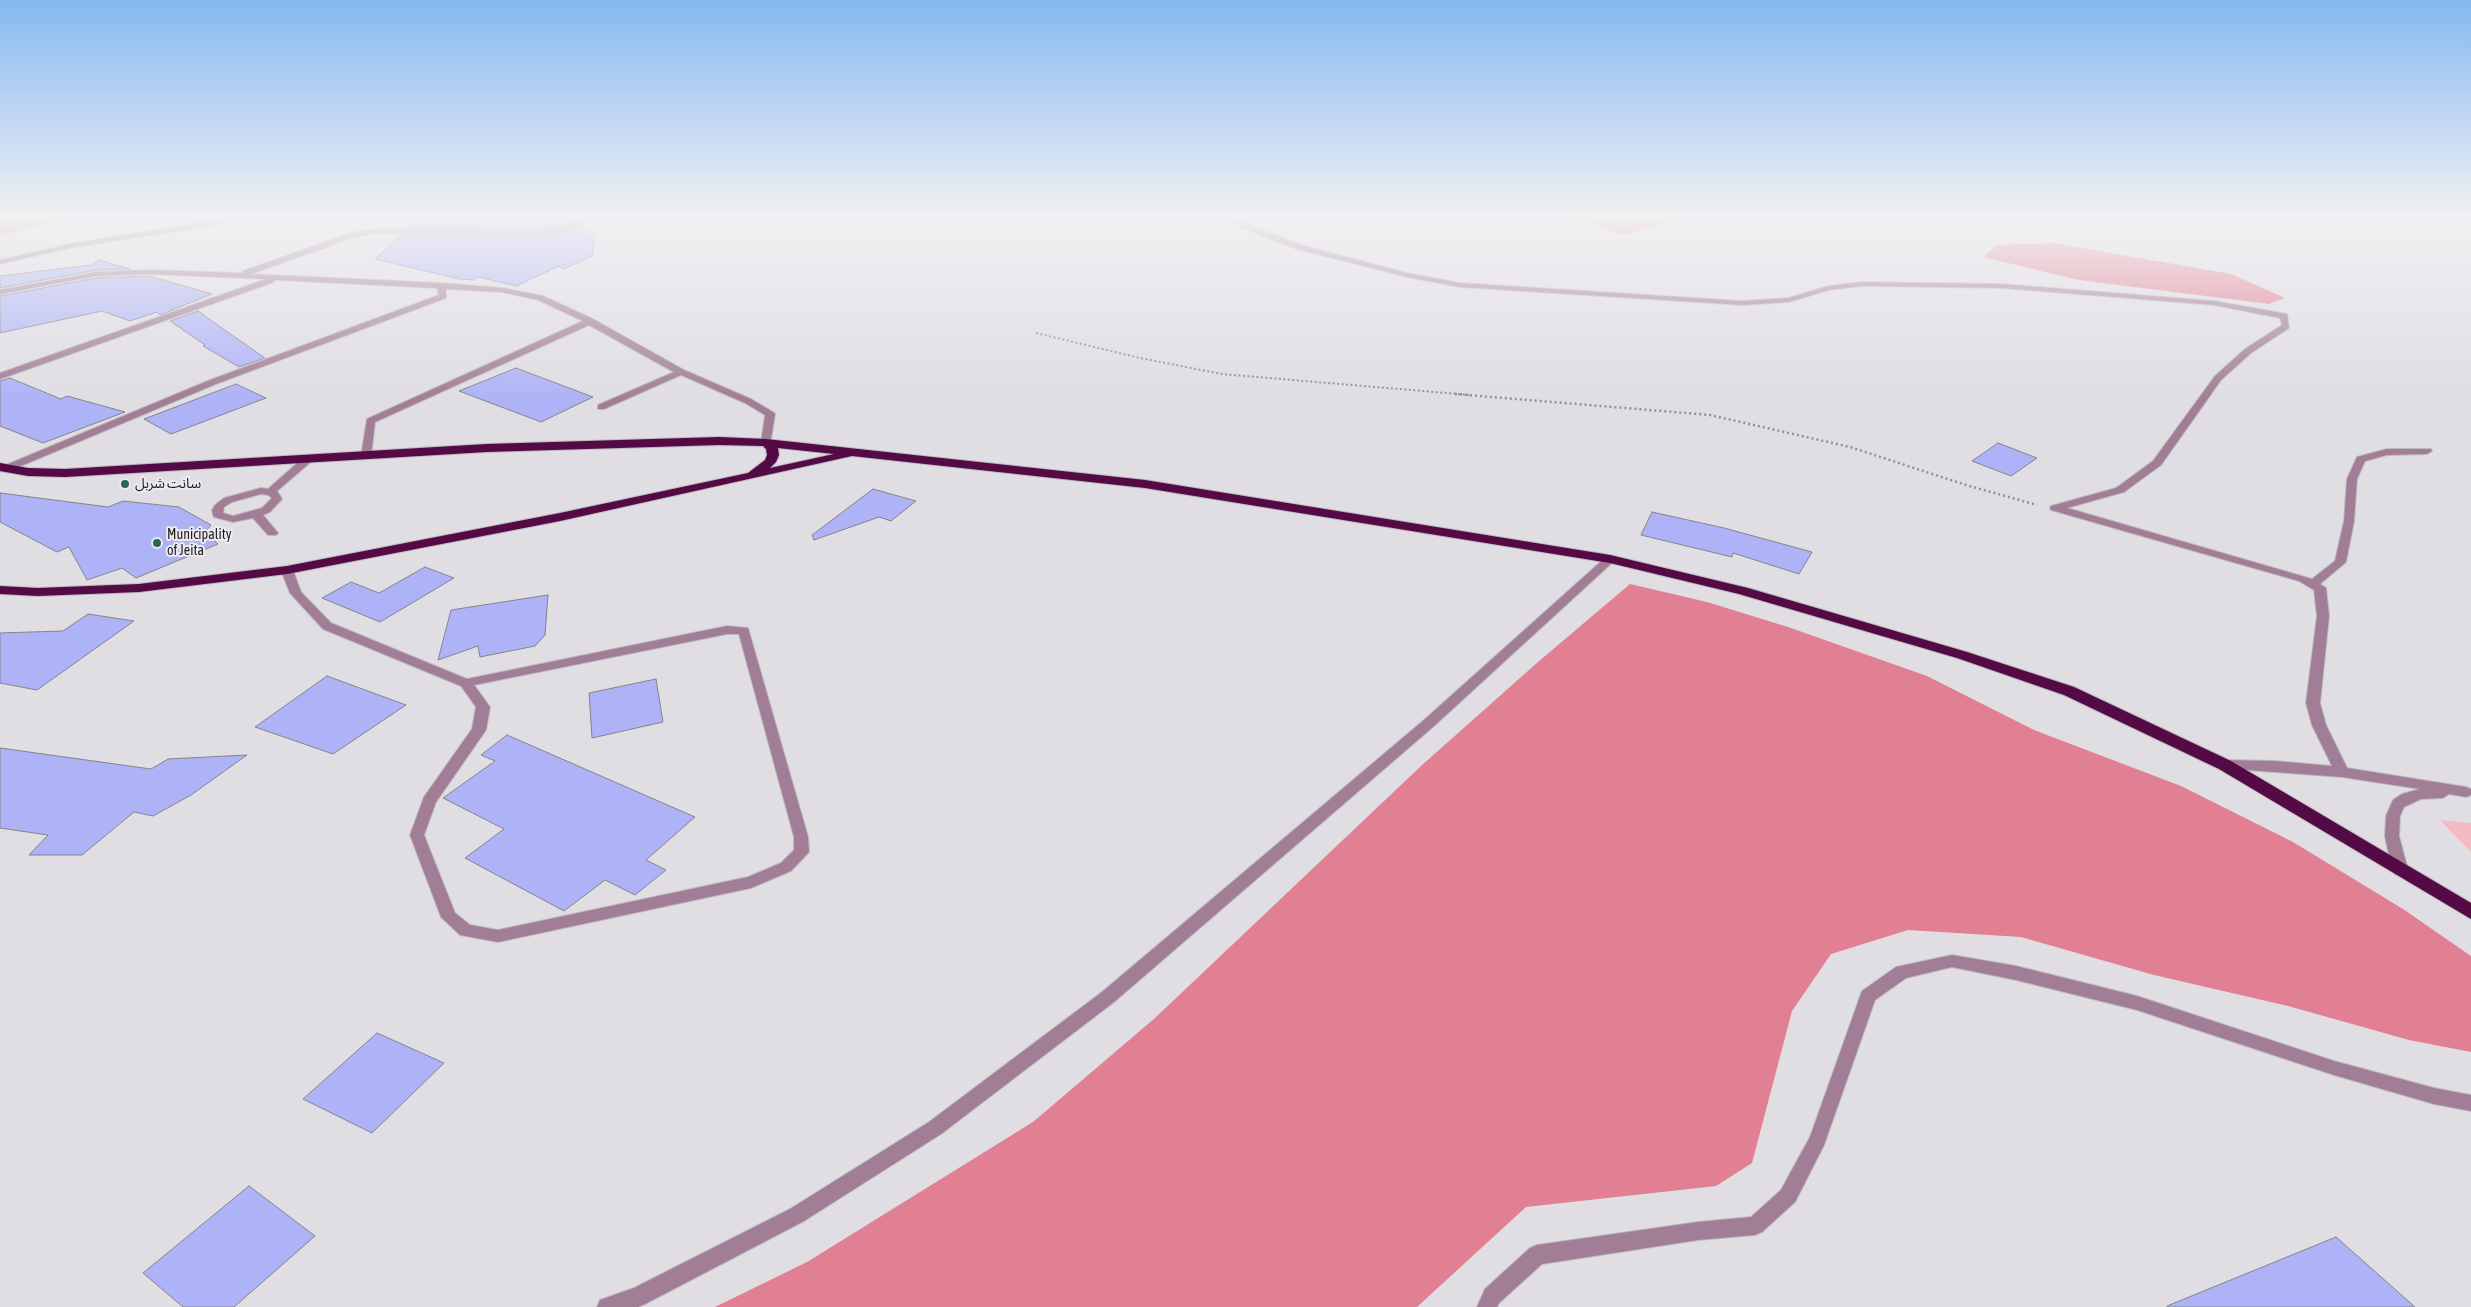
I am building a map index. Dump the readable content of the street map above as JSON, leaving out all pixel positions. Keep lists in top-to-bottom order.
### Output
{
  "places": ["سانت شربل", "Municipality of Jeita"]
}
